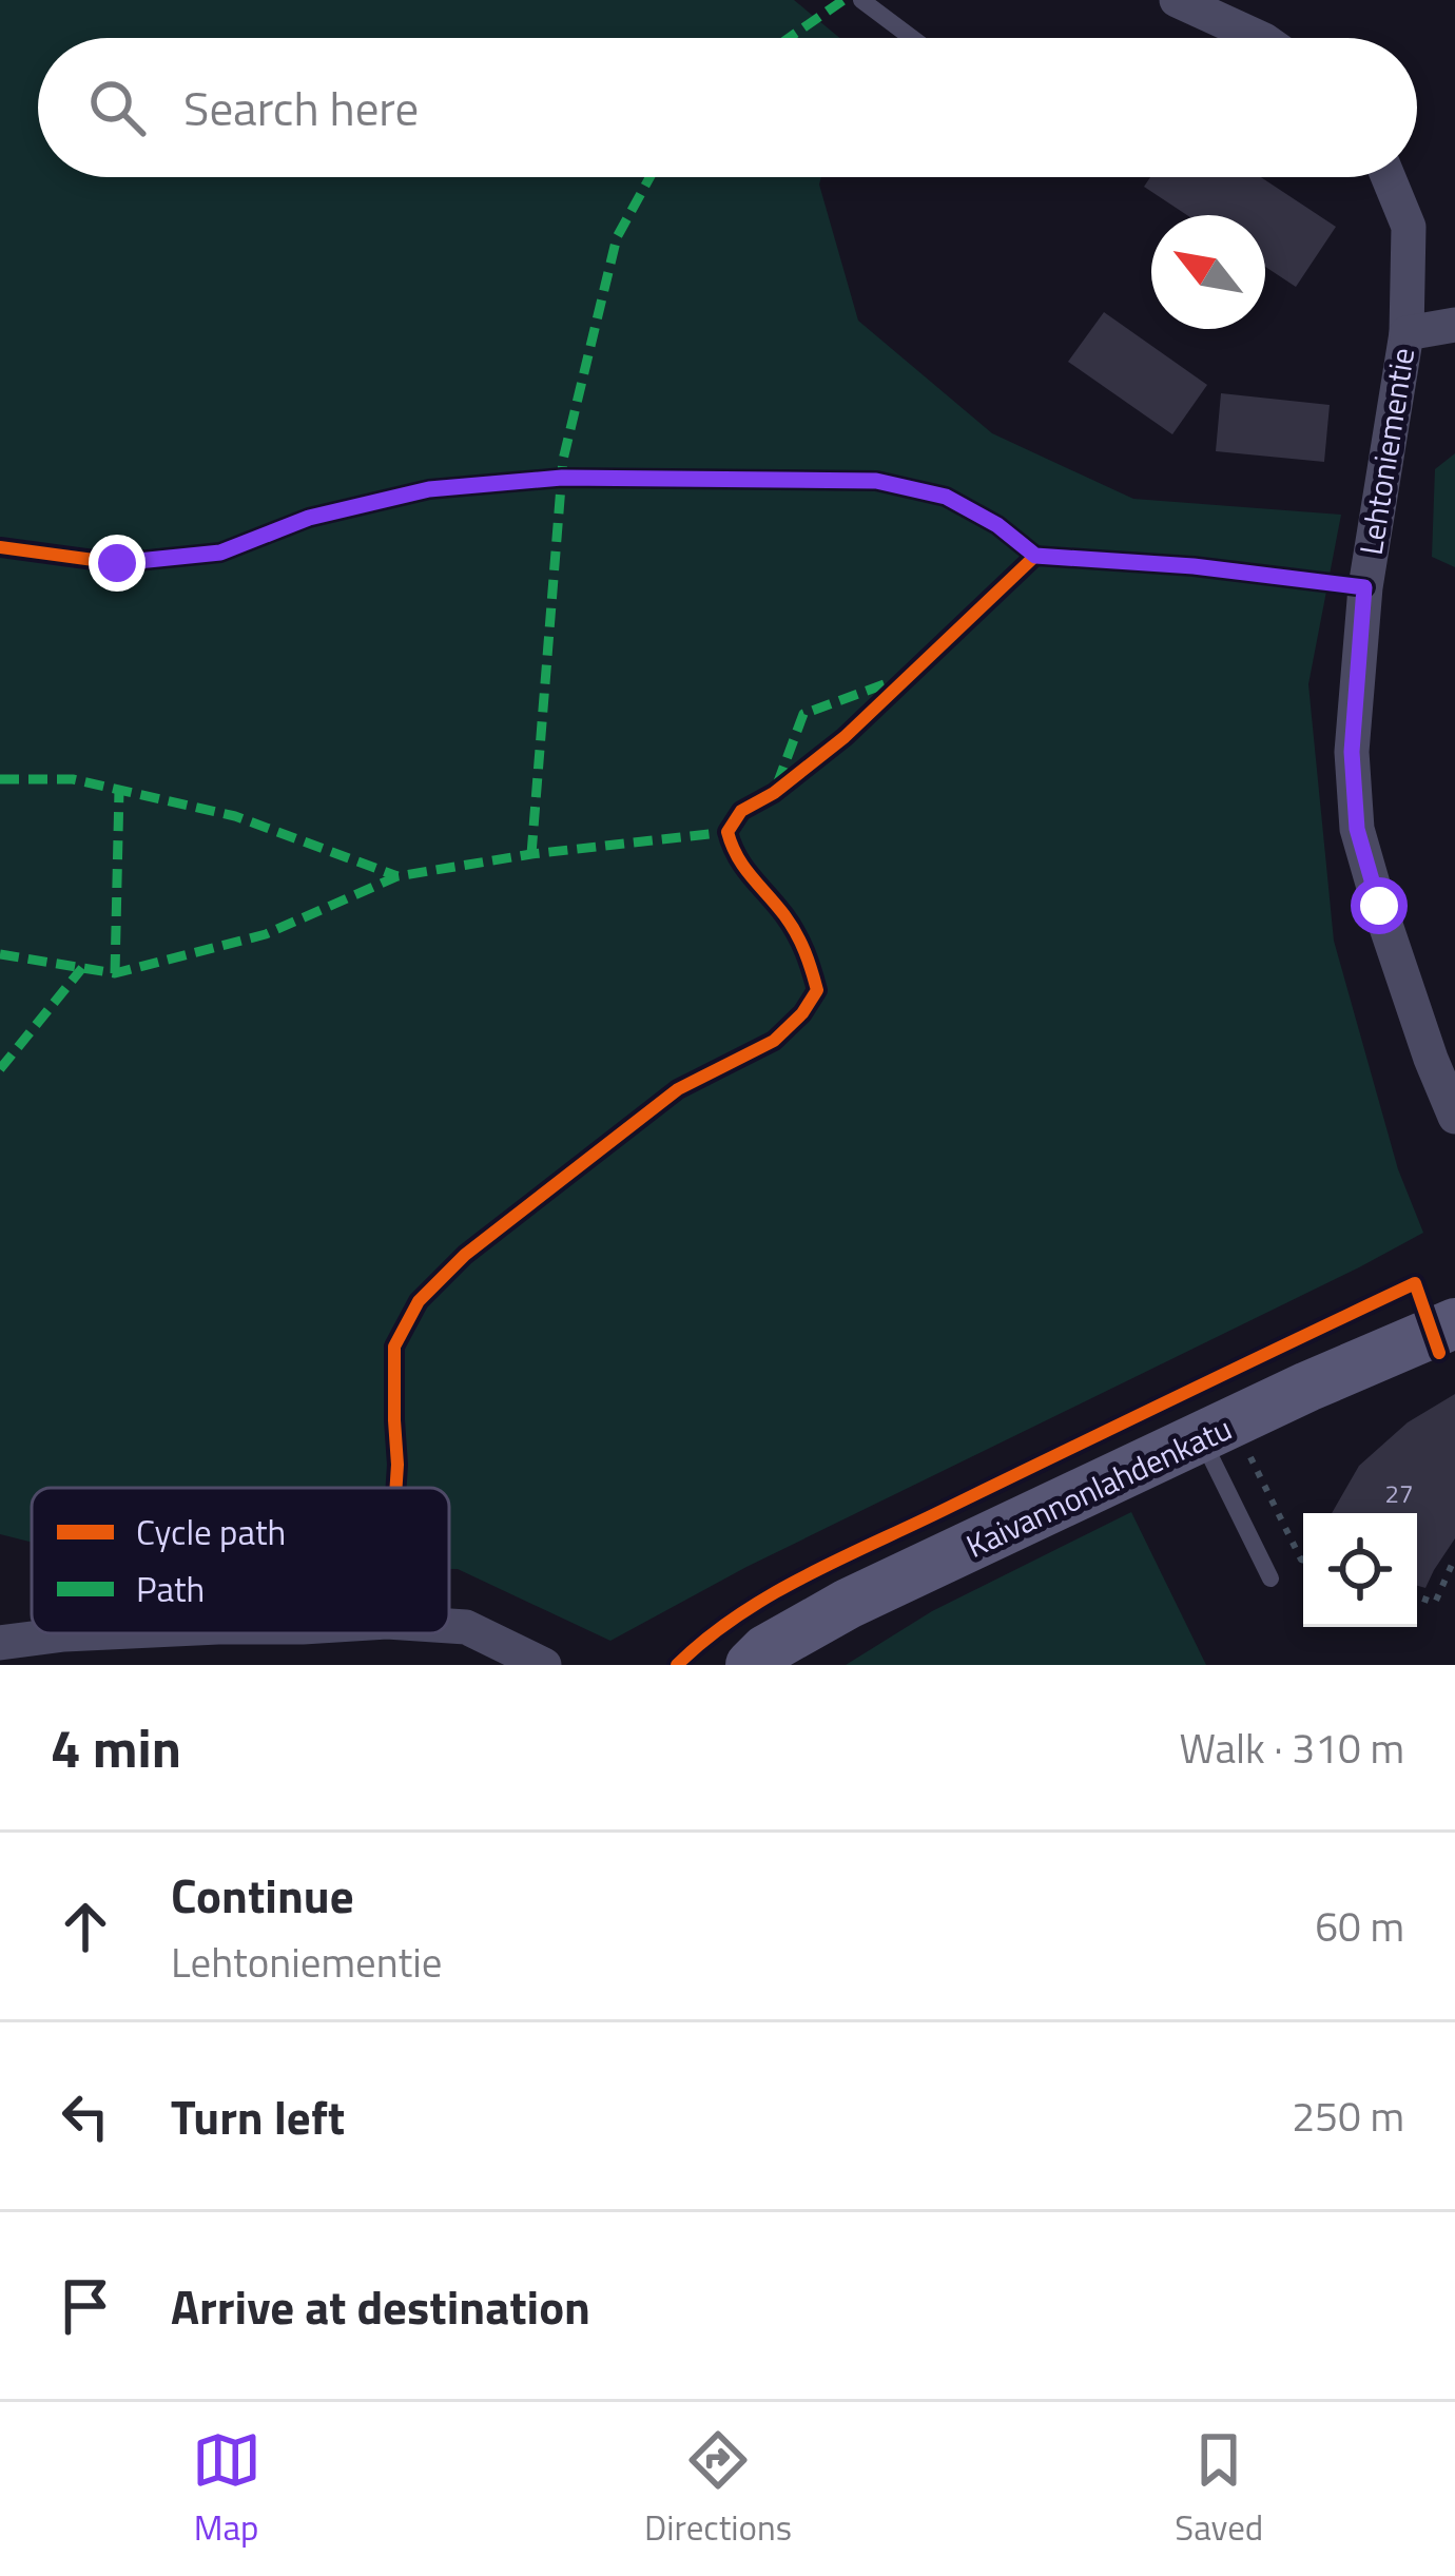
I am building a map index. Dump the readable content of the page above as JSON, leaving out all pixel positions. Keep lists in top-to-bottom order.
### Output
{
  "streets": {
    "street": ["Lehtoniementie", "Kaivannonlahdenkatu"]
  },
  "house_numbers": ["27"],
  "legend": ["Cycle path", "Path"],
  "north": "top left",
  "page": {
    "search": "Search here",
    "heading": ["4 min", "Walk · 310 m"],
    "list": [
      ["Continue", "Lehtoniementie", "60 m"],
      ["Turn left", "250 m"],
      "Arrive at destination"
    ],
    "nav": ["Map", "Directions", "Saved"]
  }
}
